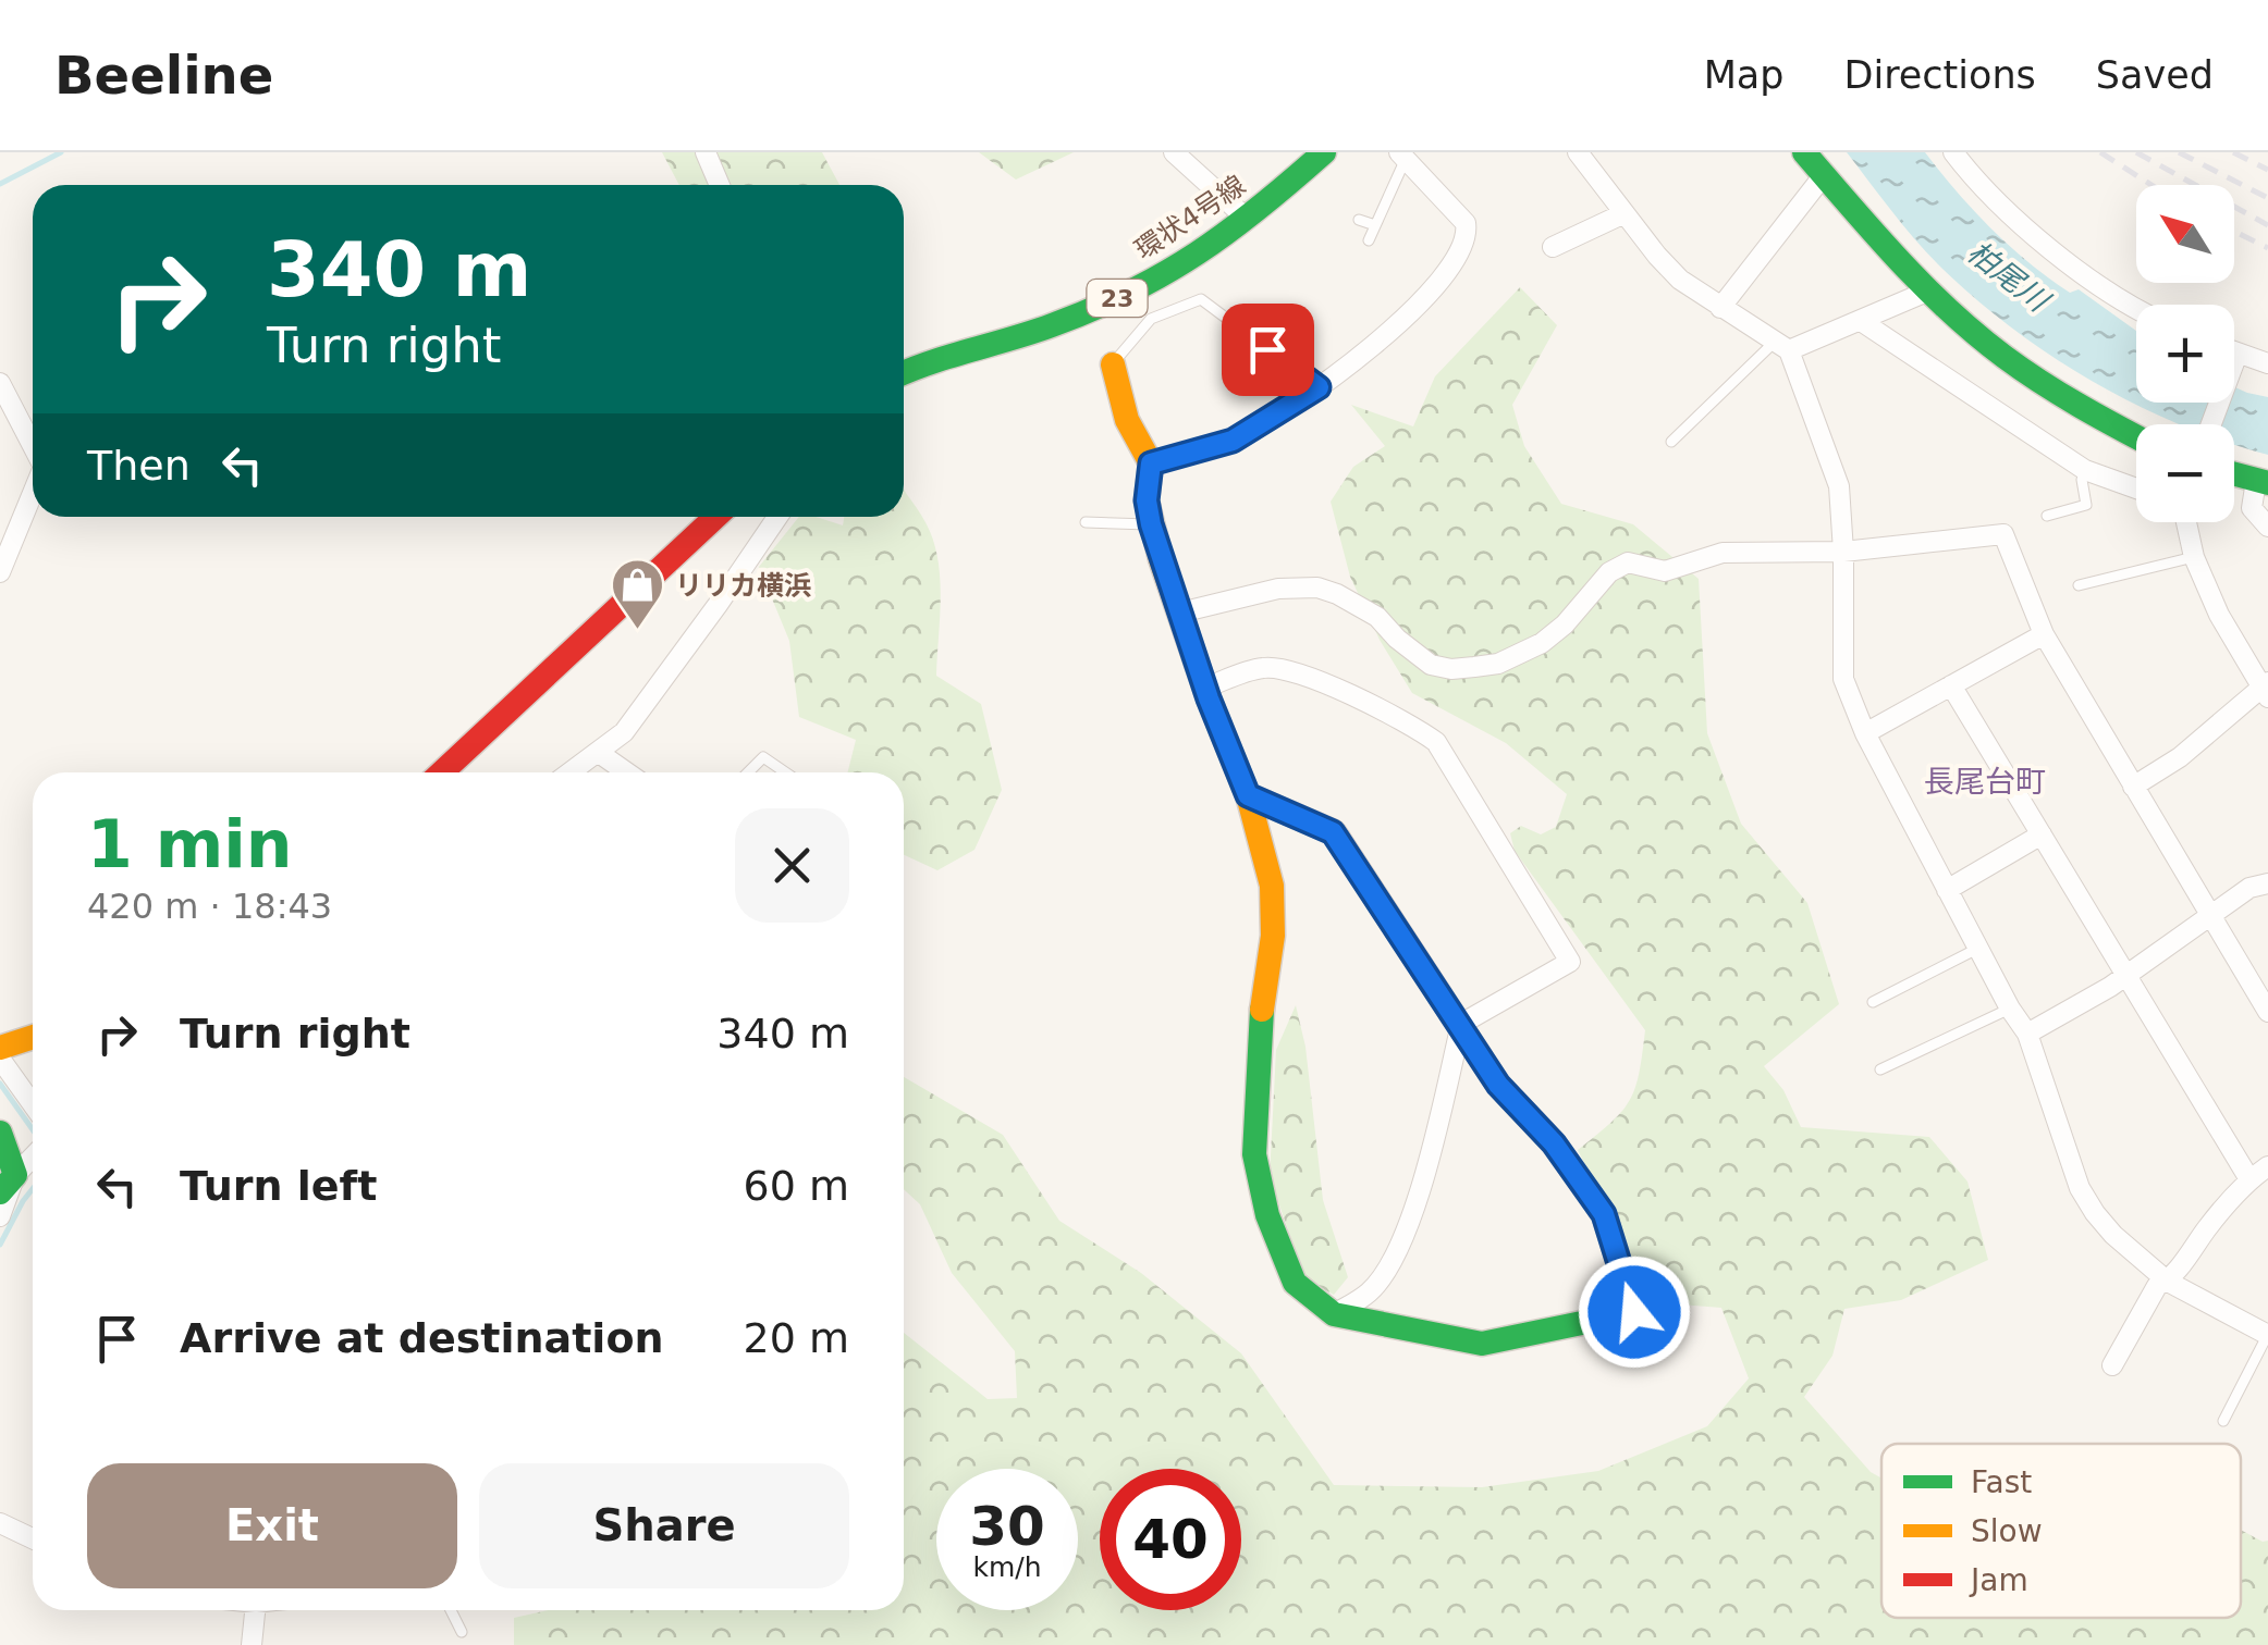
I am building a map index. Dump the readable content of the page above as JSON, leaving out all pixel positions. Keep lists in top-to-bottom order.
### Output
{
  "streets": {
    "street": ["環状4号線", "23"]
  },
  "districts": ["長尾台町"],
  "water": ["柏尾川"],
  "places": {
    "shop": ["リリカ横浜"]
  },
  "legend": ["Fast", "Slow", "Jam"],
  "north": "top left",
  "page": {
    "header": "Beeline",
    "nav": ["Map", "Directions", "Saved"],
    "map_buttons": ["+", "−"],
    "turn": ["340 m", "Turn right"],
    "then": "Then",
    "heading": ["1 min", "420 m · 18:43"],
    "list": [
      {
        "name": "Turn right",
        "value": "340 m"
      },
      {
        "name": "Turn left",
        "value": "60 m"
      },
      {
        "name": "Arrive at destination",
        "value": "20 m"
      }
    ],
    "buttons": ["Exit", "Share"],
    "speed": "30 km/h",
    "limit": "40"
  }
}
